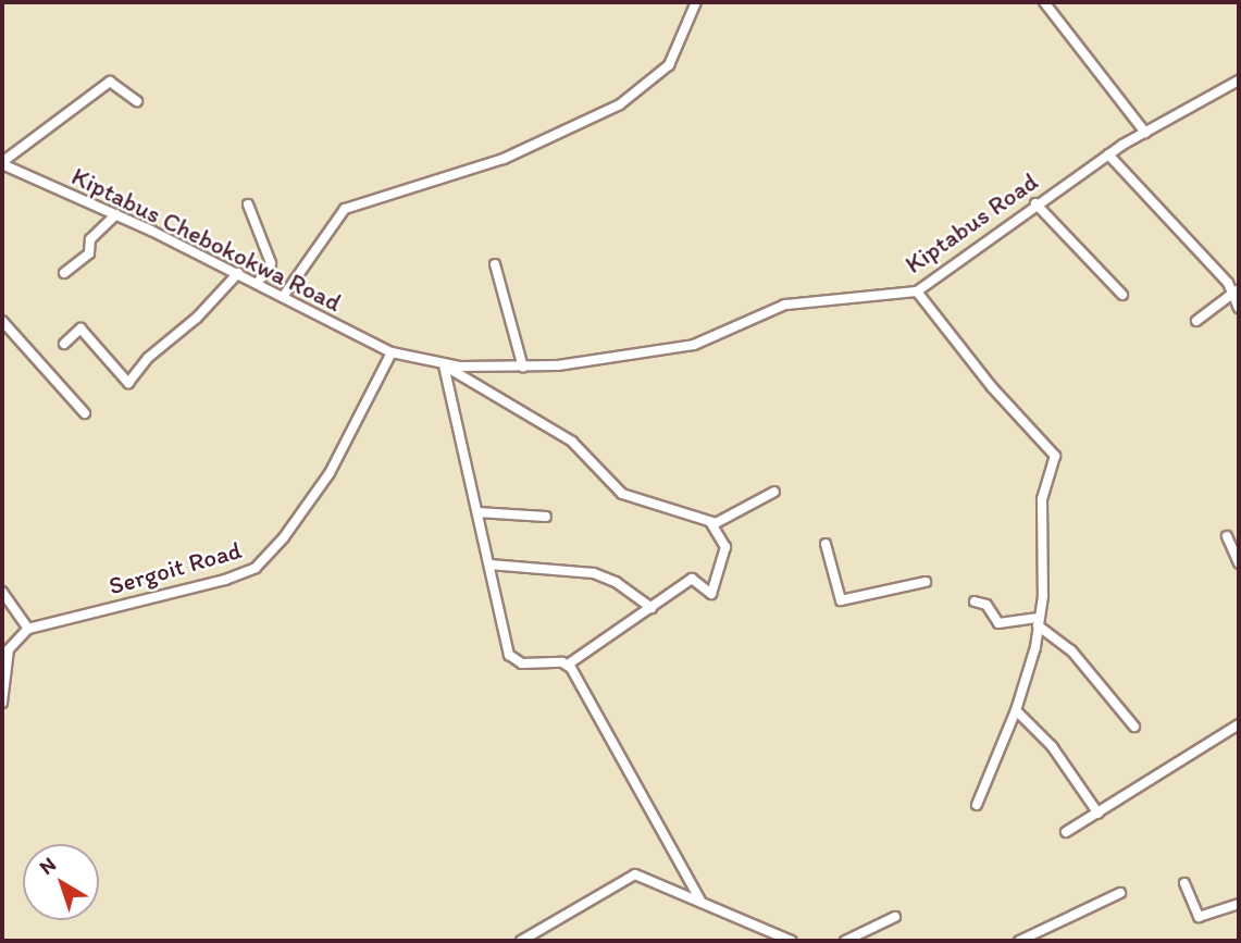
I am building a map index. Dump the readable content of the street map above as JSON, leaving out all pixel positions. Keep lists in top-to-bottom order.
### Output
{
  "streets": {
    "street": ["Kiptabus Road", "Kiptabus Chebokokwa Road", "Sergoit Road"]
  },
  "crossings": [
    ["Kiptabus Road", "Kiptabus Chebokokwa Road"],
    ["Kiptabus Road", "Sergoit Road"],
    ["Kiptabus Chebokokwa Road", "Sergoit Road"]
  ],
  "north": "top left"
}
